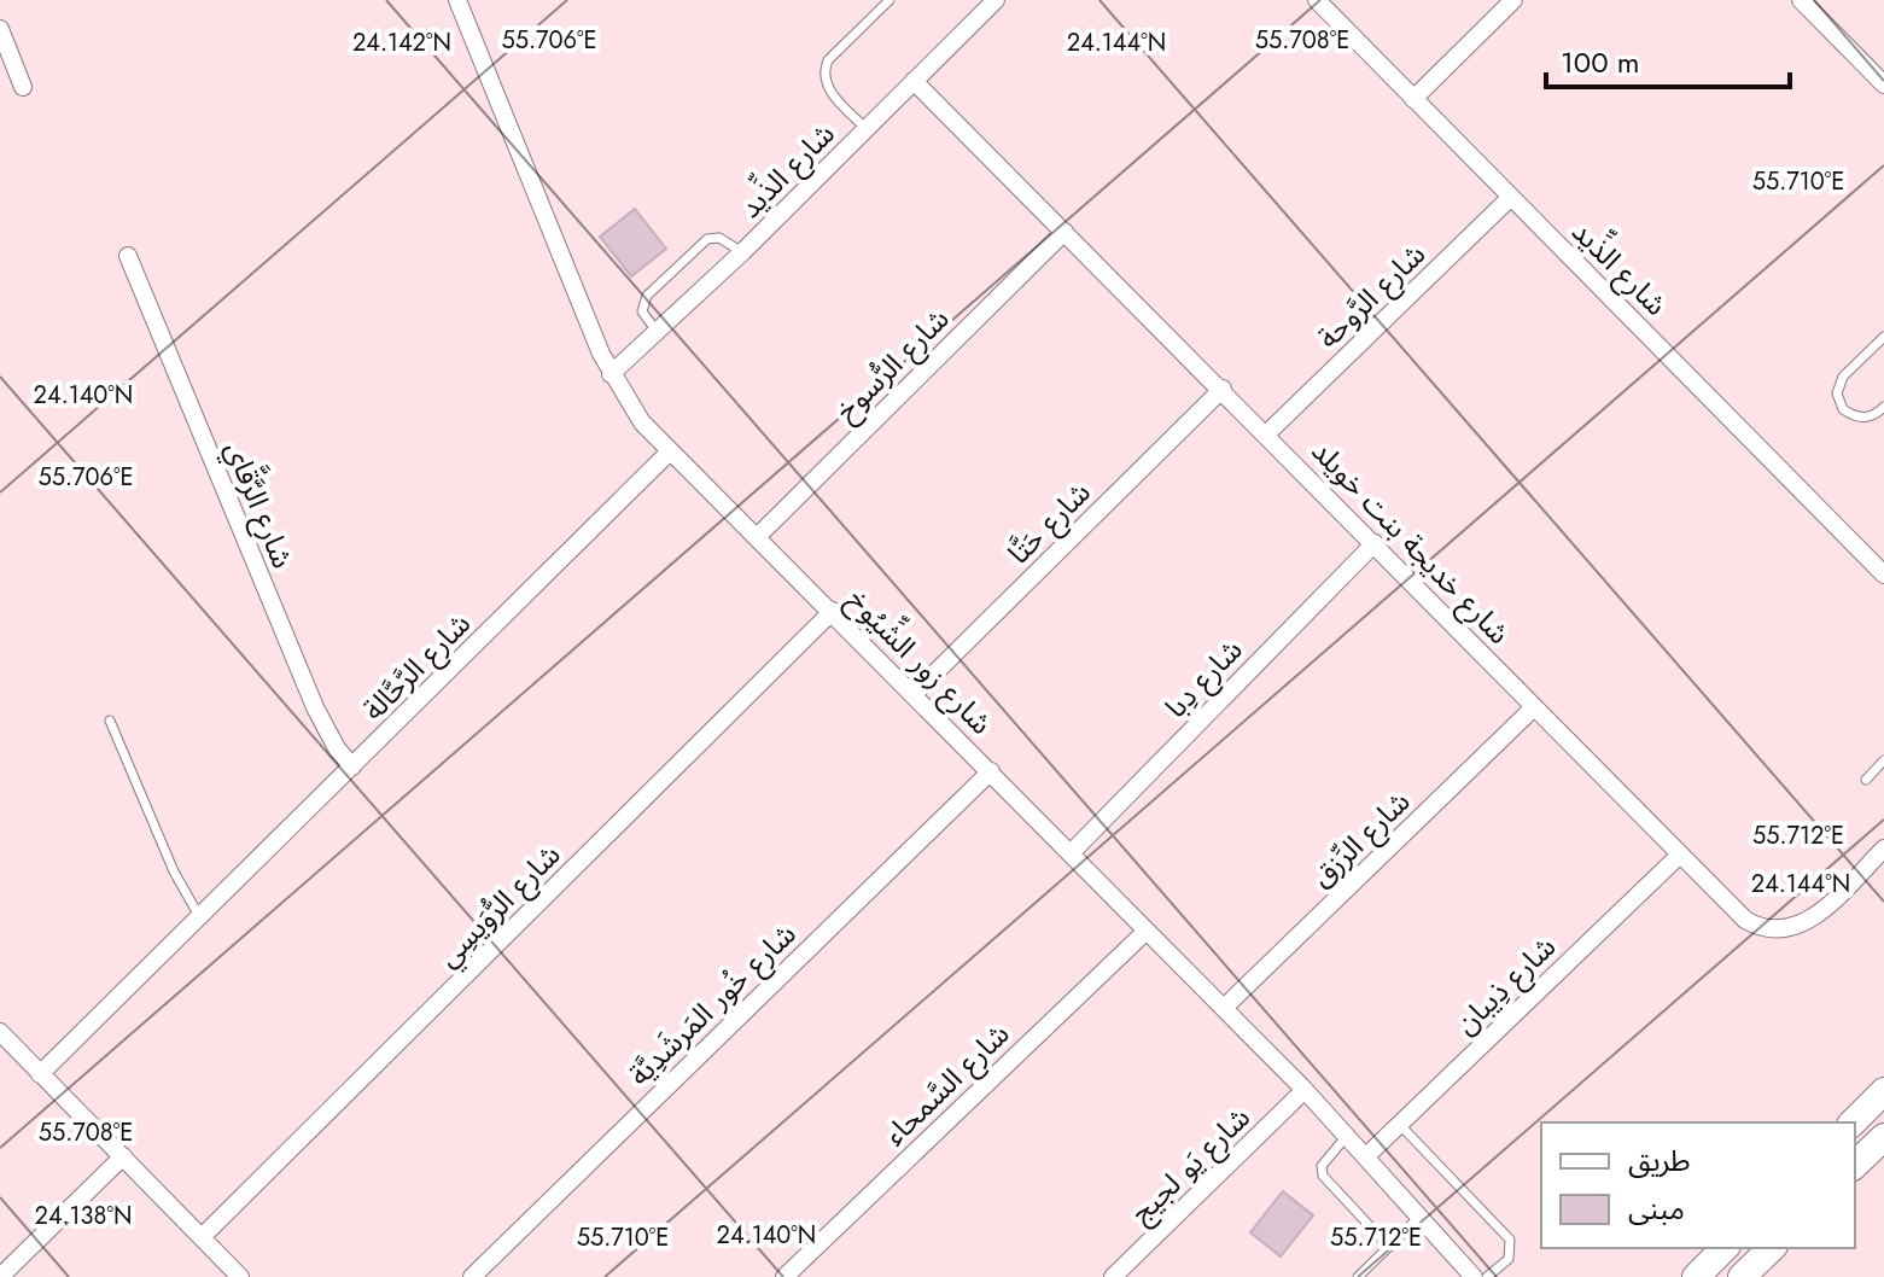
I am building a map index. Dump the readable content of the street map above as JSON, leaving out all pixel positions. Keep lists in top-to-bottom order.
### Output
{
  "streets": {
    "street": [
      "شارع الذِّيد",
      "شارع الرَّوحة",
      "شارع الرُّسوخ",
      "شارع الرَّقَّاي",
      "شارع حَتَّا",
      "شارع خديجة بنت خويلد",
      "شارع زور الشِّيُوخ",
      "شارع الرَّحَّالة",
      "شارع دِبا",
      "شارع الرِّزق",
      "شارع الرُّوَيسِي",
      "شارع ذِيبان",
      "شارع خُور المَرشَدِيَّة",
      "شارع السَّمحاء",
      "شارع يَو لجيج"
    ]
  },
  "crossings": [
    ["شارع الذِّيد", "شارع الرَّوحة"],
    ["شارع الذِّيد", "شارع خديجة بنت خويلد"],
    ["شارع الذِّيد", "شارع زور الشِّيُوخ"],
    ["شارع الرَّوحة", "شارع خديجة بنت خويلد"],
    ["شارع الرُّسوخ", "شارع خديجة بنت خويلد"],
    ["شارع الرُّسوخ", "شارع زور الشِّيُوخ"],
    ["شارع الرَّقَّاي", "شارع الرَّحَّالة"],
    ["شارع حَتَّا", "شارع خديجة بنت خويلد"],
    ["شارع حَتَّا", "شارع زور الشِّيُوخ"],
    ["شارع خديجة بنت خويلد", "شارع دِبا"],
    ["شارع خديجة بنت خويلد", "شارع الرِّزق"],
    ["شارع خديجة بنت خويلد", "شارع ذِيبان"],
    ["شارع زور الشِّيُوخ", "شارع الرَّحَّالة"],
    ["شارع زور الشِّيُوخ", "شارع دِبا"],
    ["شارع زور الشِّيُوخ", "شارع الرِّزق"],
    ["شارع زور الشِّيُوخ", "شارع الرُّوَيسِي"],
    ["شارع زور الشِّيُوخ", "شارع ذِيبان"],
    ["شارع زور الشِّيُوخ", "شارع خُور المَرشَدِيَّة"],
    ["شارع زور الشِّيُوخ", "شارع السَّمحاء"],
    ["شارع زور الشِّيُوخ", "شارع يَو لجيج"]
  ],
  "legend": ["طريق", "مبنى"],
  "scale_bar": "100 m",
  "coordinates": [
    "55.706°E",
    "55.708°E",
    "24.142°N",
    "24.144°N",
    "55.710°E",
    "24.140°N",
    "55.712°E",
    "24.138°N"
  ]
}
